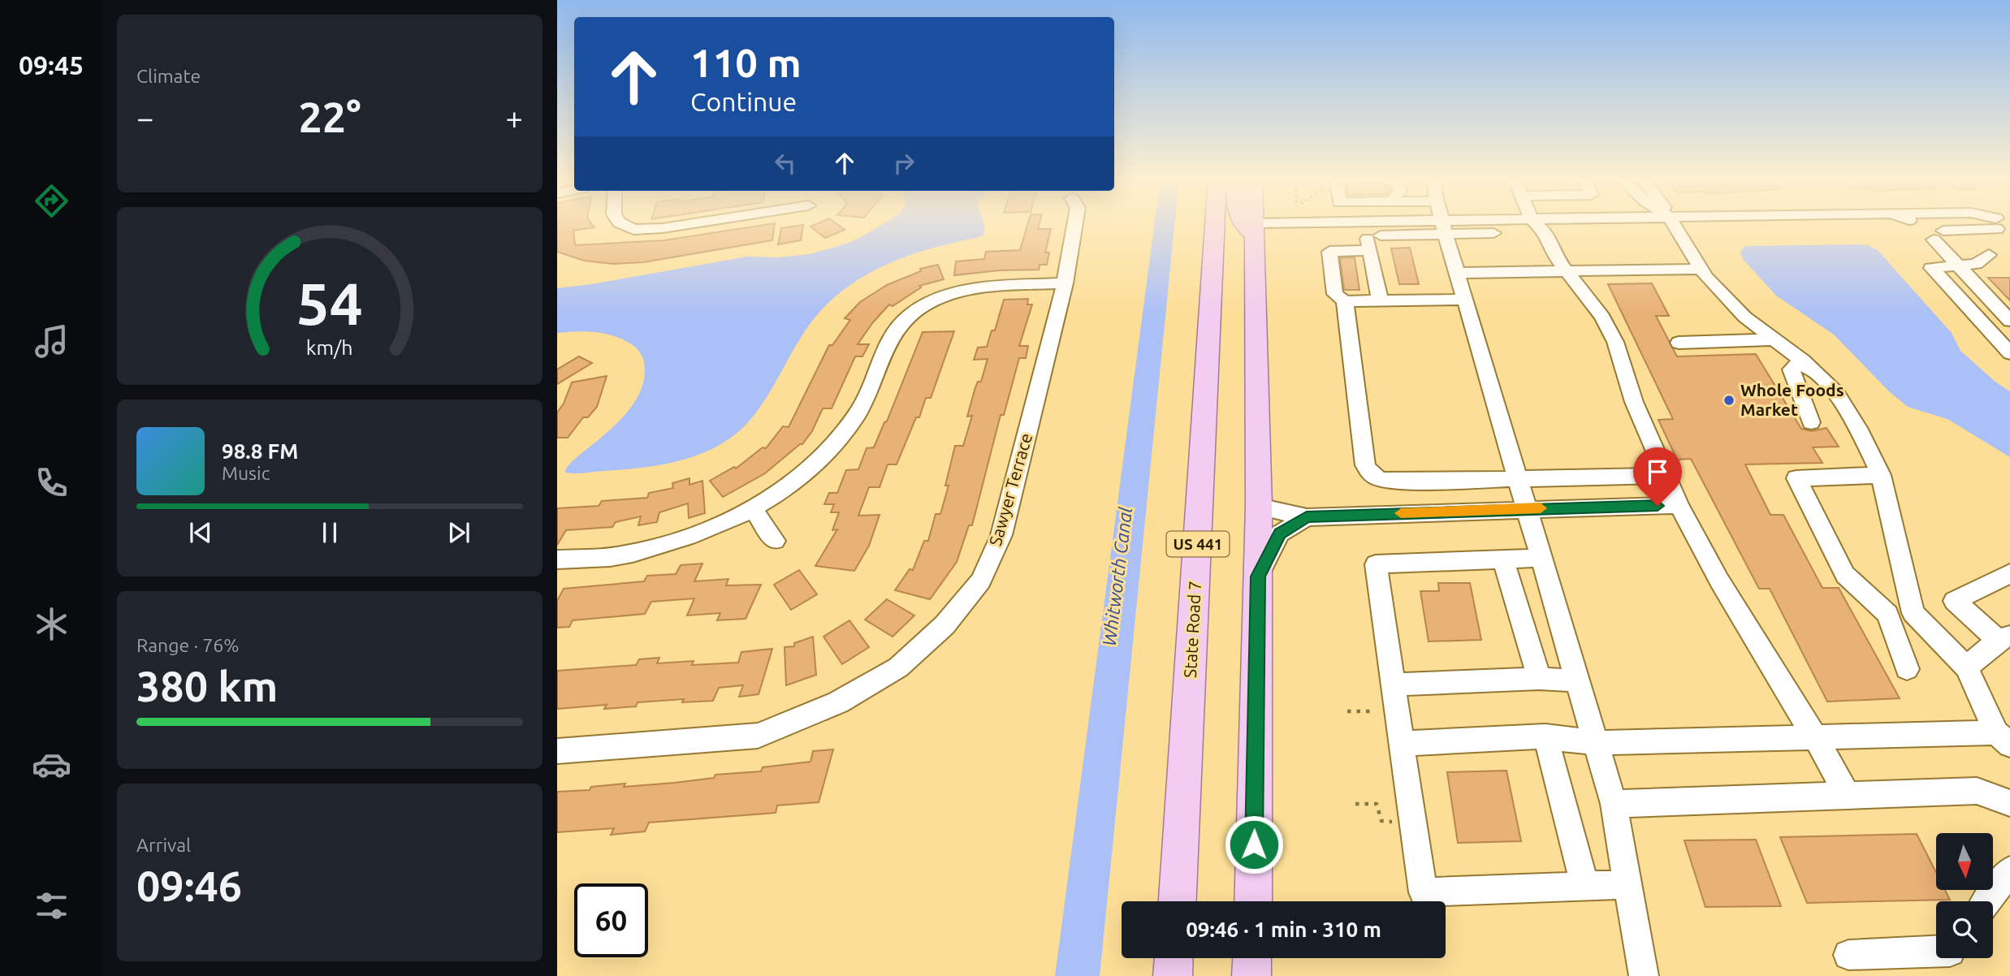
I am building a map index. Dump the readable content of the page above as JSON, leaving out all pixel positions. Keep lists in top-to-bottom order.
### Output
{
  "streets": {
    "main road": ["US 441", "State Road 7"],
    "street": ["Sawyer Terrace"]
  },
  "water": ["Whitworth Canal"],
  "places": ["Whole Foods Market"],
  "north": "bottom",
  "page": {
    "tabs": "09:45",
    "tile": [
      "Climate",
      ["Range · 76%", "380 km"],
      ["Arrival", "09:46"]
    ],
    "turn": ["110 m", "Continue"],
    "heat": ["−", "22°", "+"],
    "song": ["98.8 FM", "Music"],
    "limit": "60",
    "trip": "09:46 · 1 min · 310 m",
    "gauge": ["54", "km/h"]
  }
}
